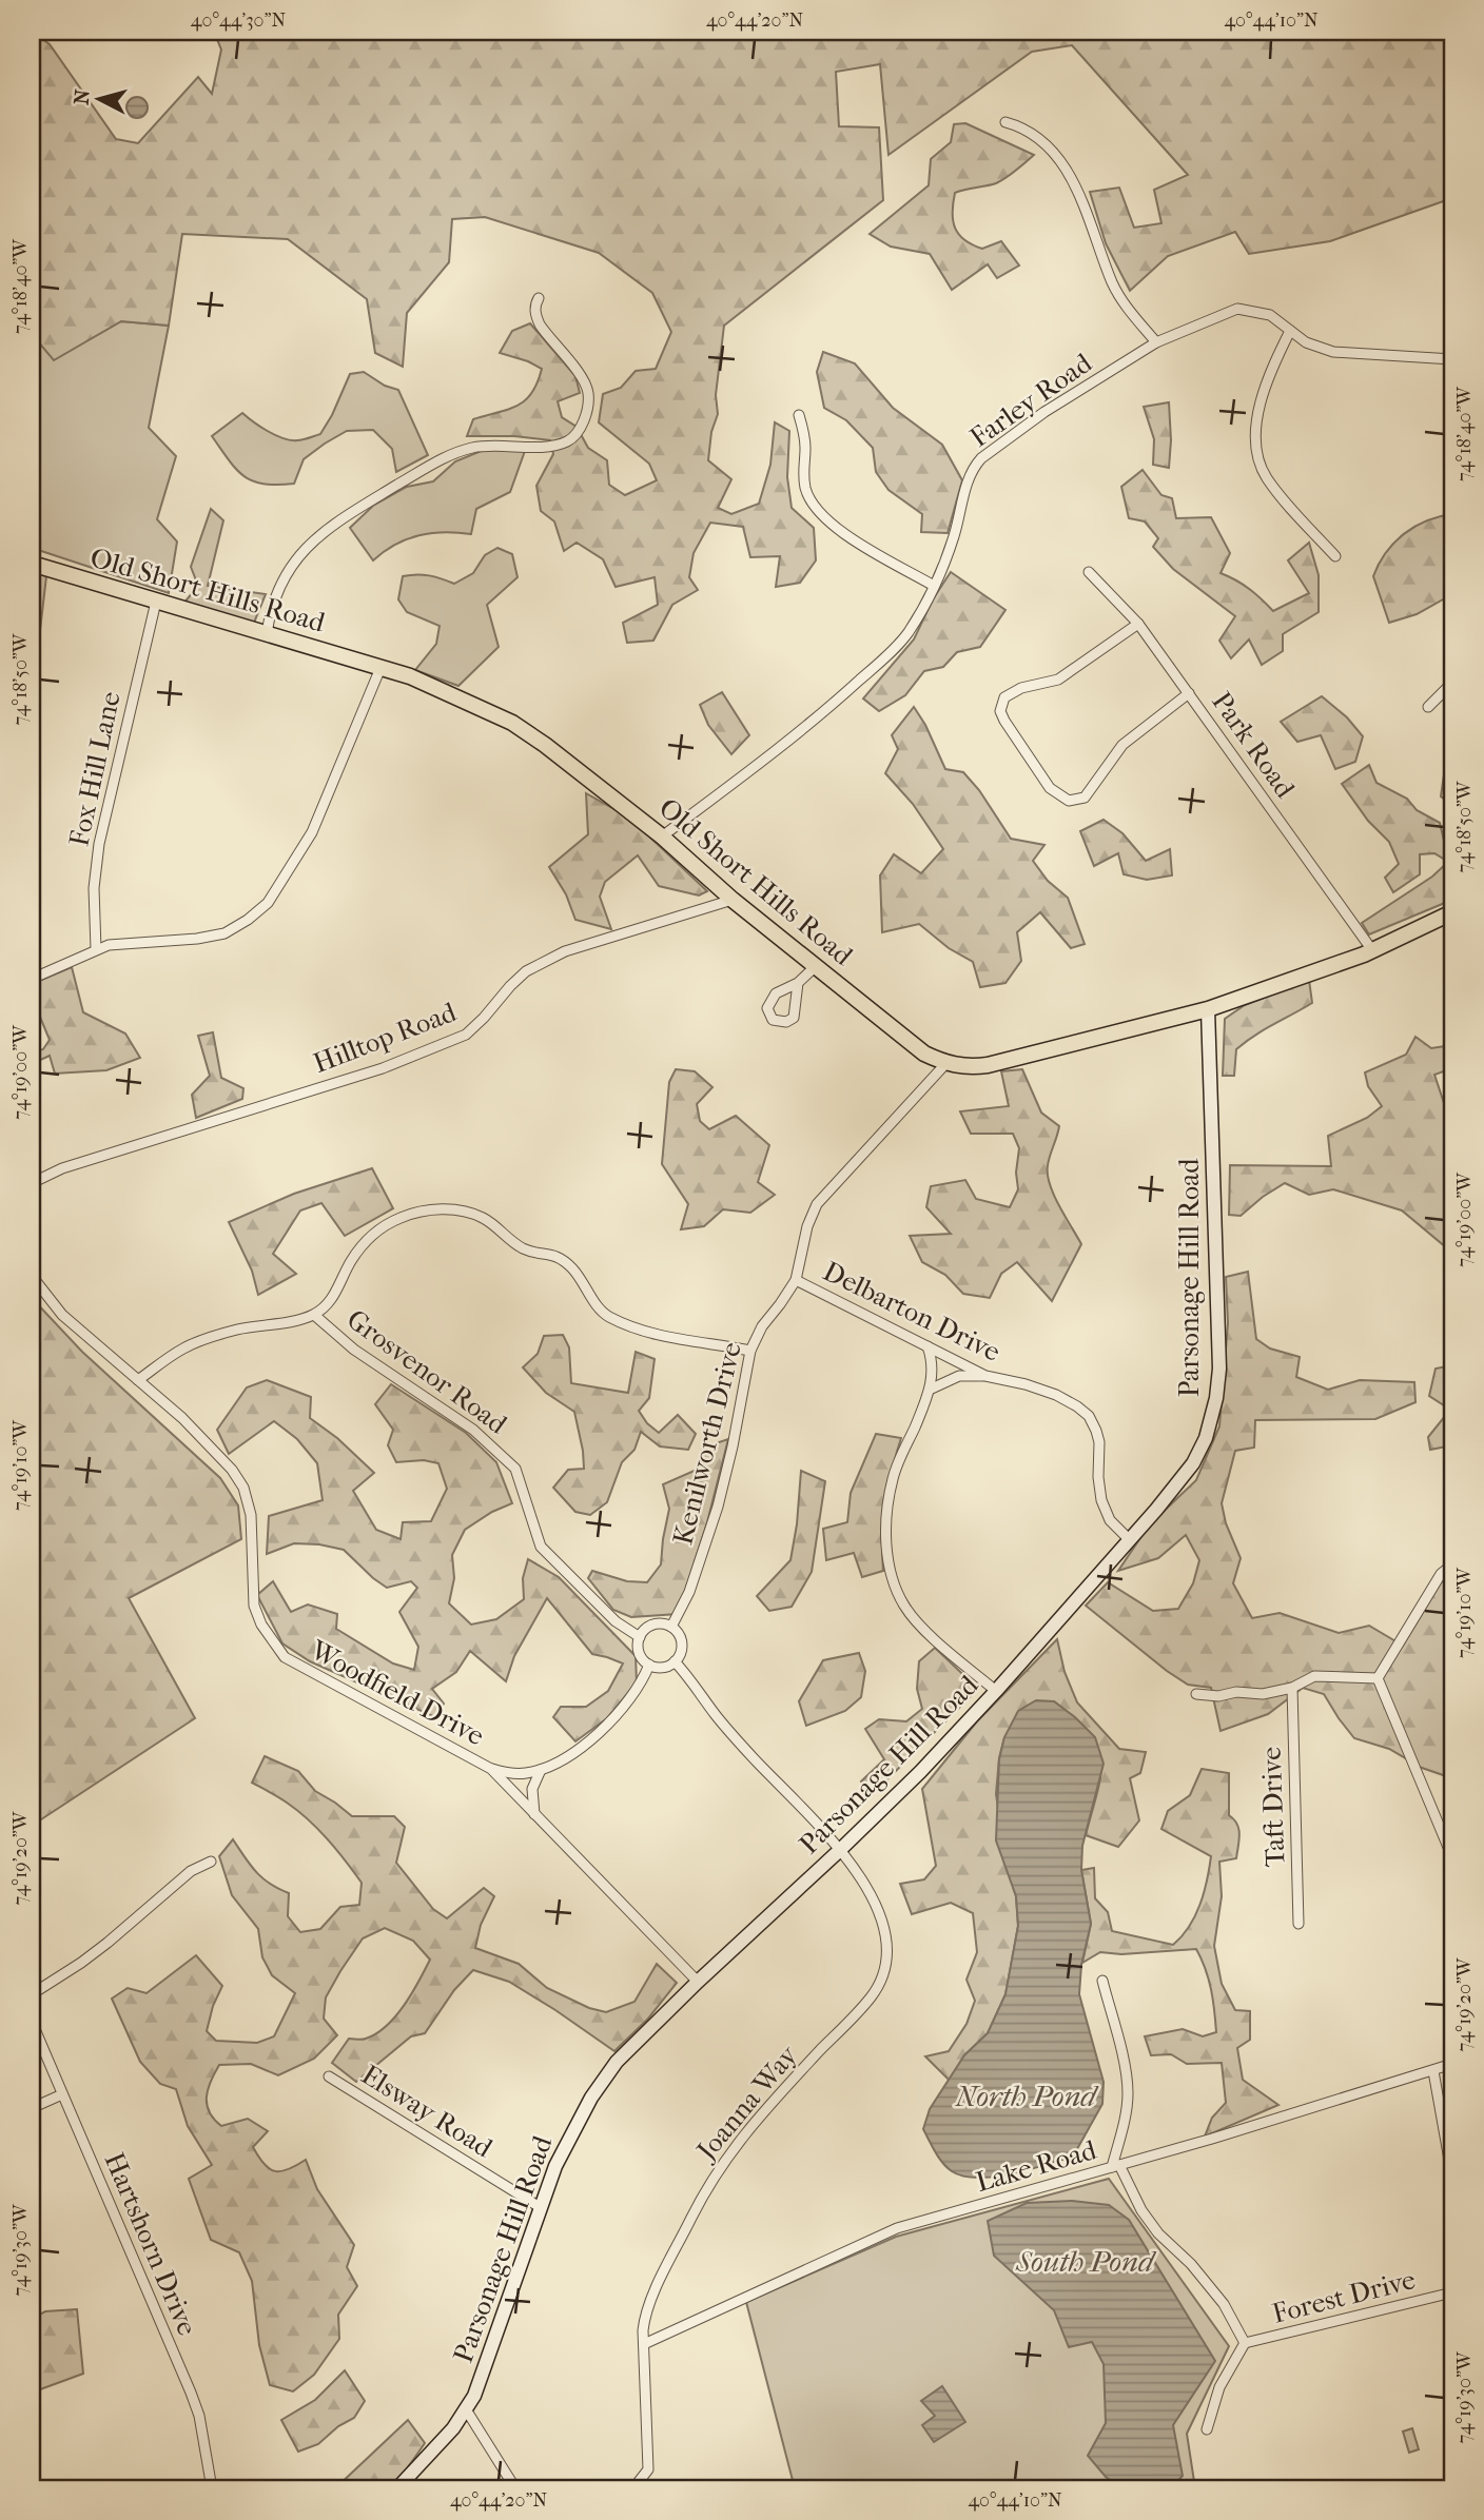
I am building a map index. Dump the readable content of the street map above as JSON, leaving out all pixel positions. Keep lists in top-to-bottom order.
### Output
{
  "streets": {
    "main road": ["Old Short Hills Road"],
    "street": [
      "Farley Road",
      "Park Road",
      "Fox Hill Lane",
      "Hilltop Road",
      "Parsonage Hill Road",
      "Delbarton Drive",
      "Grosvenor Road",
      "Kenilworth Drive",
      "Woodfield Drive",
      "Taft Drive",
      "Joanna Way",
      "Elsway Road",
      "Lake Road",
      "Hartshorn Drive",
      "Forest Drive"
    ]
  },
  "crossings": [
    ["Farley Road", "Old Short Hills Road"],
    ["Old Short Hills Road", "Park Road"],
    ["Old Short Hills Road", "Fox Hill Lane"],
    ["Old Short Hills Road", "Hilltop Road"],
    ["Old Short Hills Road", "Parsonage Hill Road"],
    ["Old Short Hills Road", "Kenilworth Drive"],
    ["Parsonage Hill Road", "Delbarton Drive"],
    ["Parsonage Hill Road", "Woodfield Drive"],
    ["Parsonage Hill Road", "Joanna Way"],
    ["Parsonage Hill Road", "Elsway Road"],
    ["Delbarton Drive", "Kenilworth Drive"],
    ["Grosvenor Road", "Kenilworth Drive"],
    ["Joanna Way", "Lake Road"]
  ],
  "water": ["North Pond", "South Pond"],
  "north": "left",
  "coordinates": [
    "40°44'30\"N",
    "40°44'20\"N",
    "40°44'10\"N",
    "74°18'40\"W",
    "74°18'50\"W",
    "74°19'00\"W",
    "74°19'10\"W",
    "74°19'20\"W",
    "74°19'30\"W"
  ]
}
